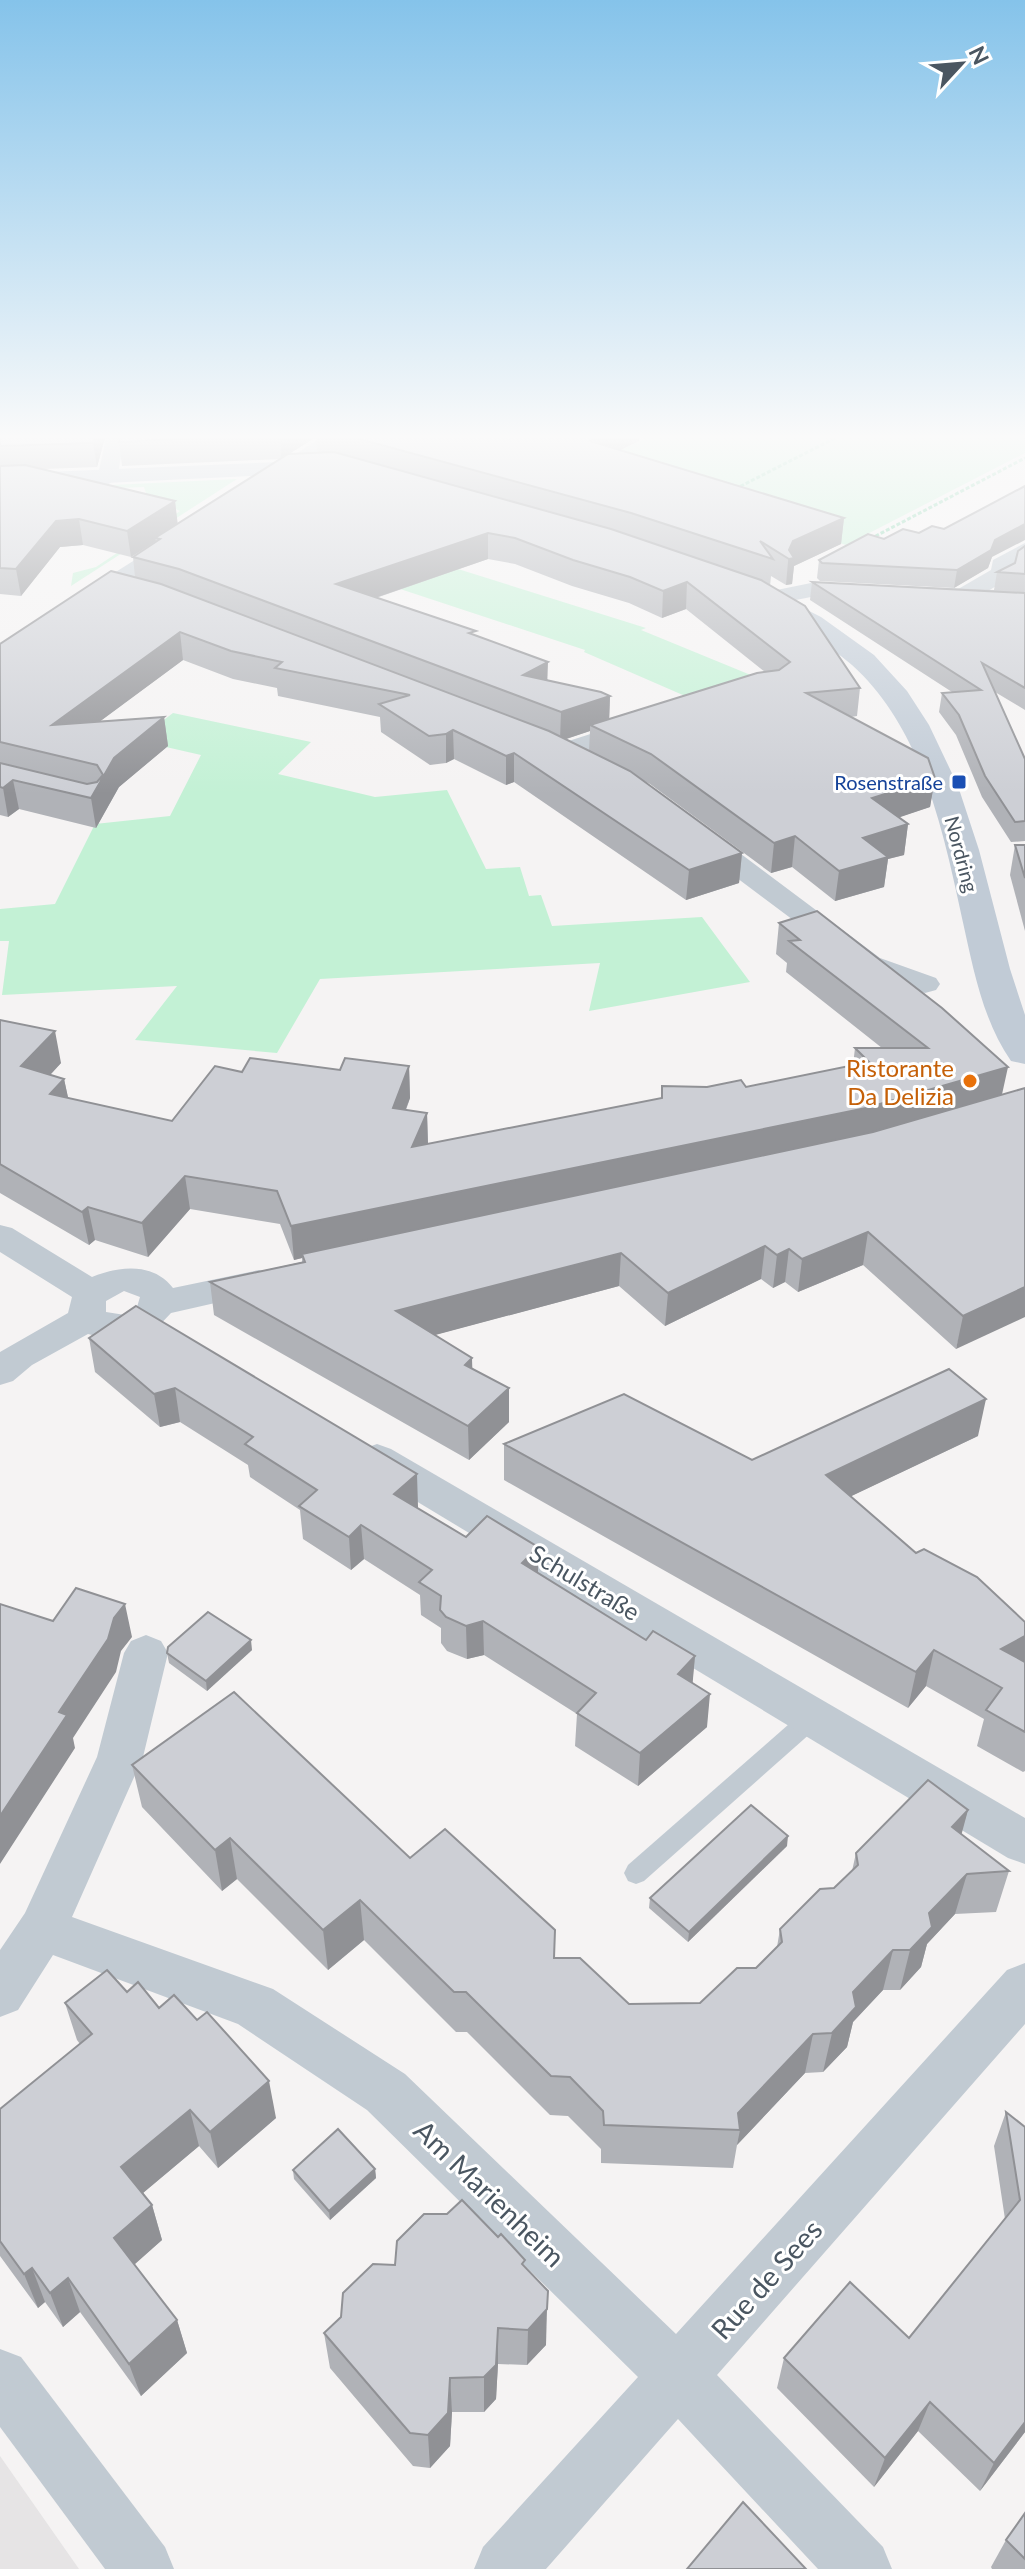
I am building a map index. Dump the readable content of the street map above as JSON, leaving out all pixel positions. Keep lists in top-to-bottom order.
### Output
{
  "streets": {
    "street": [
      "Nordring",
      "Schulstraße",
      "Am Marienheim",
      "Rue de Sees"
    ]
  },
  "crossings": [
    ["Am Marienheim", "Rue de Sees"]
  ],
  "places": {
    "transit": ["Rosenstraße"],
    "other": ["Ristorante Da Delizia"]
  },
  "north": "top right"
}
